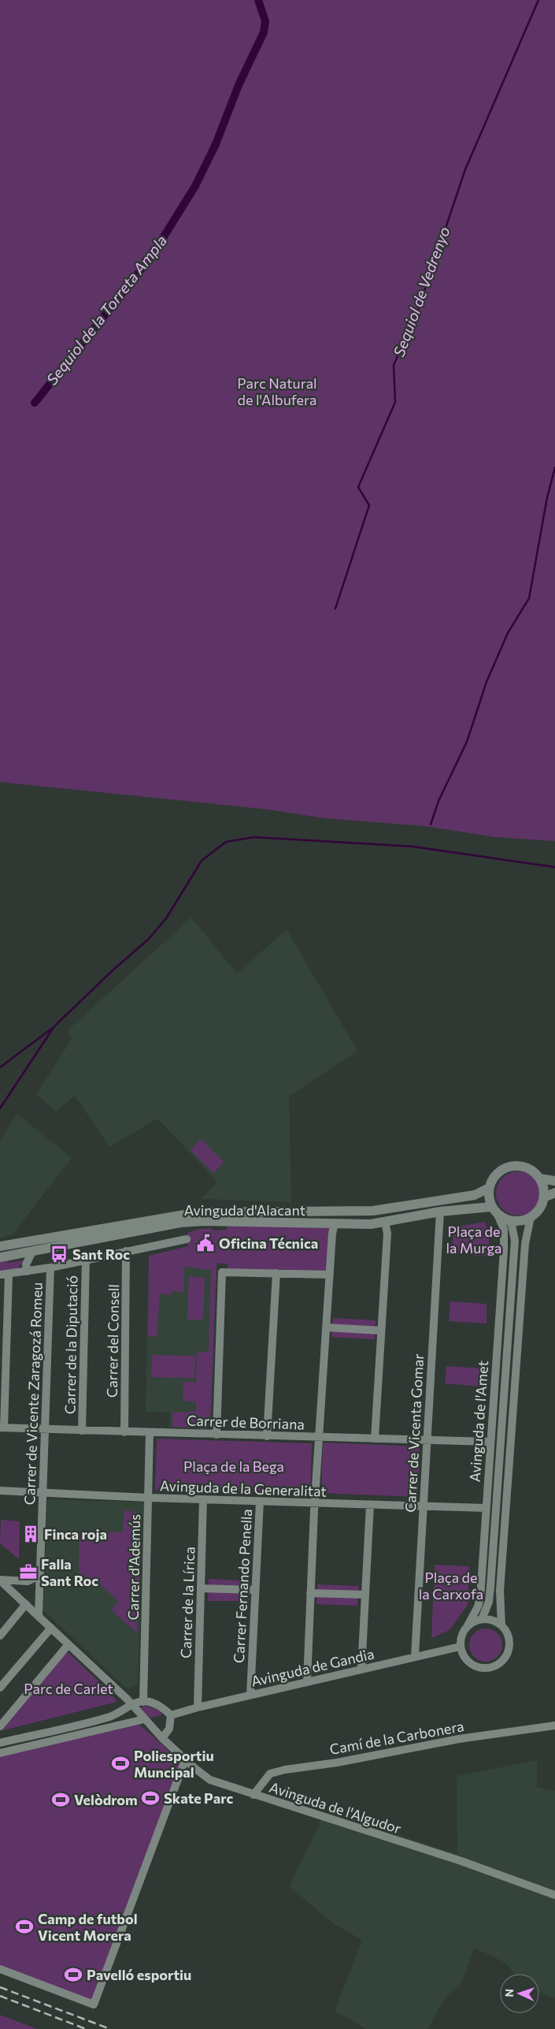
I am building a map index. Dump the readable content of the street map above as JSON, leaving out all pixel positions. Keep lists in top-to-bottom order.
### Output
{
  "streets": {
    "main road": ["Avinguda d'Alacant"],
    "street": [
      "Carrer del Consell",
      "Carrer de la Diputació",
      "Carrer de Vicente Zaragozá Romeu",
      "Avinguda de l'Amet",
      "Carrer de Borriana",
      "Carrer de Vicenta Gomar",
      "Avinguda de la Generalitat",
      "Carrer d'Ademús",
      "Carrer Fernando Penella",
      "Carrer de la Lírica",
      "Avinguda de Gandia",
      "Camí de la Carbonera",
      "Avinguda de l'Algudor"
    ]
  },
  "crossings": [
    ["Avinguda d'Alacant", "Carrer del Consell"],
    ["Avinguda d'Alacant", "Carrer de la Diputació"],
    ["Avinguda d'Alacant", "Carrer de Vicente Zaragozá Romeu"],
    ["Avinguda d'Alacant", "Avinguda de l'Amet"],
    ["Avinguda d'Alacant", "Carrer de Vicenta Gomar"],
    ["Carrer del Consell", "Carrer de Borriana"],
    ["Carrer de la Diputació", "Carrer de Borriana"],
    ["Carrer de Vicente Zaragozá Romeu", "Carrer de Borriana"],
    ["Carrer de Vicente Zaragozá Romeu", "Avinguda de la Generalitat"],
    ["Carrer de Vicente Zaragozá Romeu", "Avinguda de l'Algudor"],
    ["Avinguda de l'Amet", "Carrer de Borriana"],
    ["Avinguda de l'Amet", "Avinguda de la Generalitat"],
    ["Avinguda de l'Amet", "Avinguda de Gandia"],
    ["Carrer de Borriana", "Carrer de Vicenta Gomar"],
    ["Carrer de Borriana", "Carrer d'Ademús"],
    ["Carrer de Vicenta Gomar", "Avinguda de la Generalitat"],
    ["Carrer de Vicenta Gomar", "Avinguda de Gandia"],
    ["Avinguda de la Generalitat", "Carrer d'Ademús"],
    ["Avinguda de la Generalitat", "Carrer Fernando Penella"],
    ["Avinguda de la Generalitat", "Carrer de la Lírica"],
    ["Carrer Fernando Penella", "Avinguda de Gandia"],
    ["Carrer de la Lírica", "Avinguda de Gandia"],
    ["Camí de la Carbonera", "Avinguda de l'Algudor"]
  ],
  "water": ["Sequiol de Vedrenyo", "Sequiol de la Torreta Ampla"],
  "parks": [
    "Parc Natural de l'Albufera",
    "Plaça de la Murga",
    "Plaça de la Bega",
    "Plaça de la Carxofa",
    "Parc de Carlet"
  ],
  "places": {
    "public building": ["Oficina Técnica"],
    "bus stop": ["Sant Roc"],
    "building": ["Finca roja"],
    "office": ["Falla Sant Roc"],
    "sports": [
      "Poliesportiu Muncipal",
      "Skate Parc",
      "Velòdrom",
      "Camp de futbol Vicent Morera",
      "Pavelló esportiu"
    ]
  },
  "north": "left"
}
